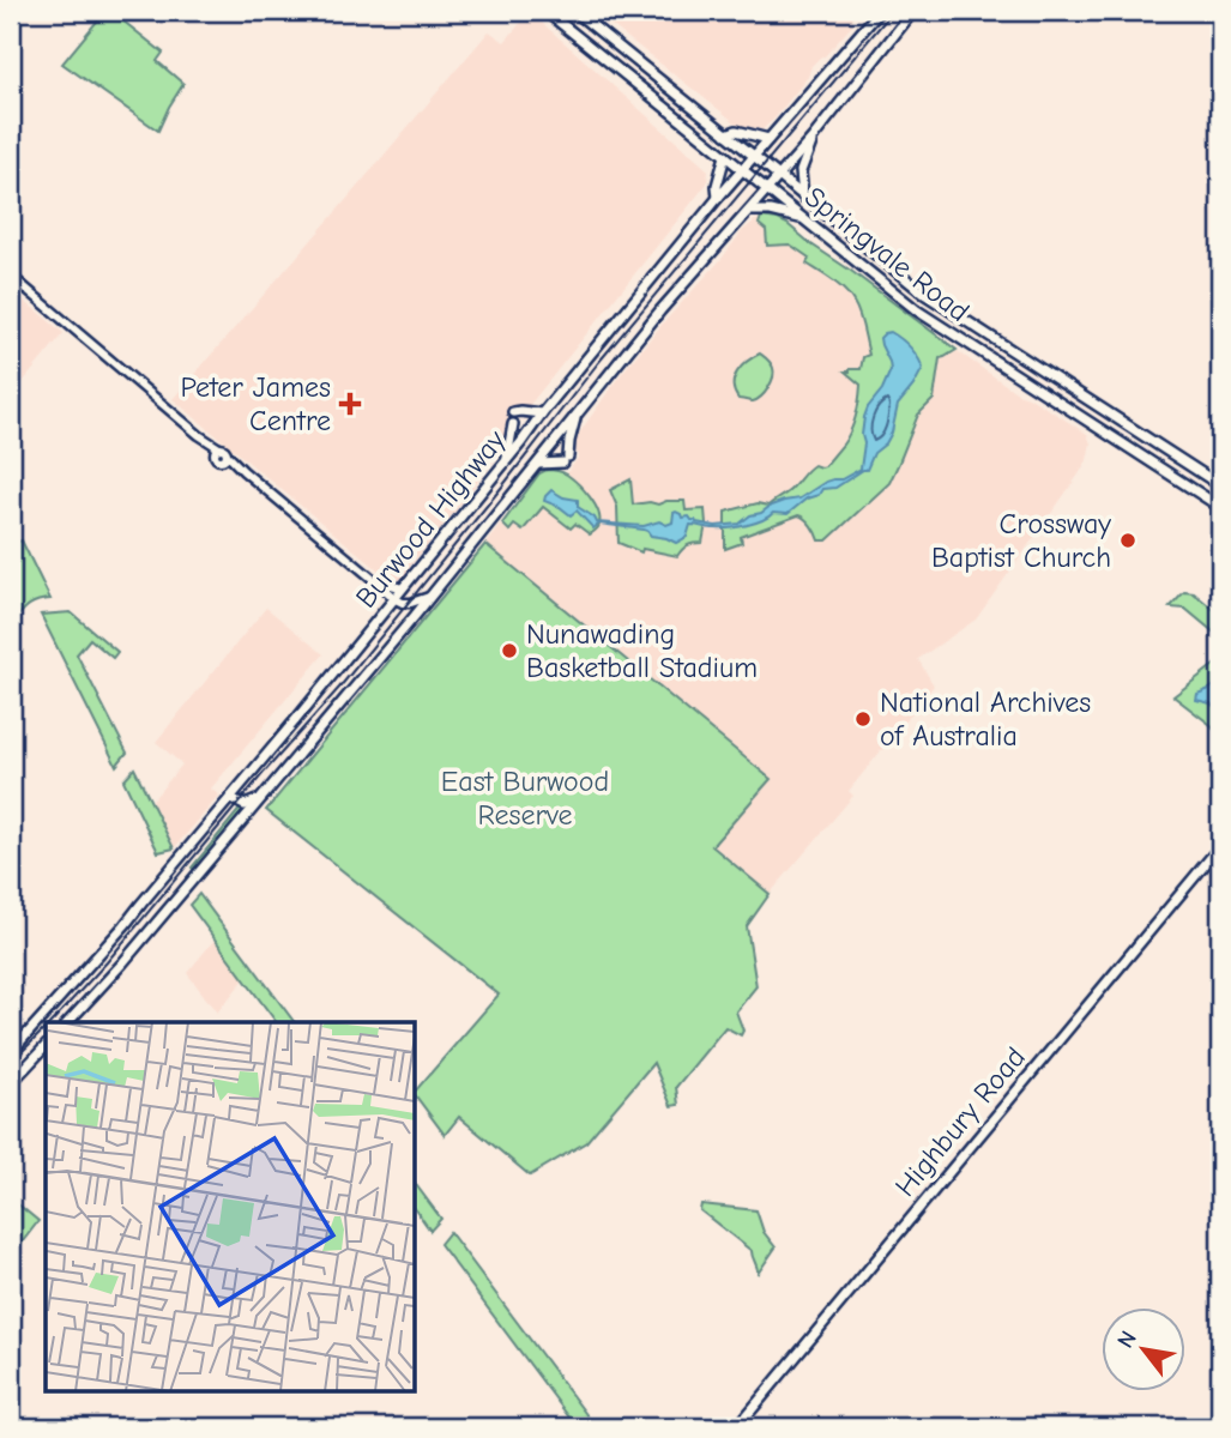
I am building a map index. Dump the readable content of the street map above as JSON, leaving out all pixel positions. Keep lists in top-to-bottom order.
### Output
{
  "streets": {
    "main road": ["Springvale Road", "Burwood Highway", "Highbury Road"]
  },
  "crossings": [
    ["Springvale Road", "Burwood Highway"]
  ],
  "parks": ["East Burwood Reserve"],
  "places": {
    "health": ["Peter James Centre"],
    "other": ["Crossway Baptist Church", "Nunawading Basketball Stadium", "National Archives of Australia"]
  },
  "north": "top left"
}
